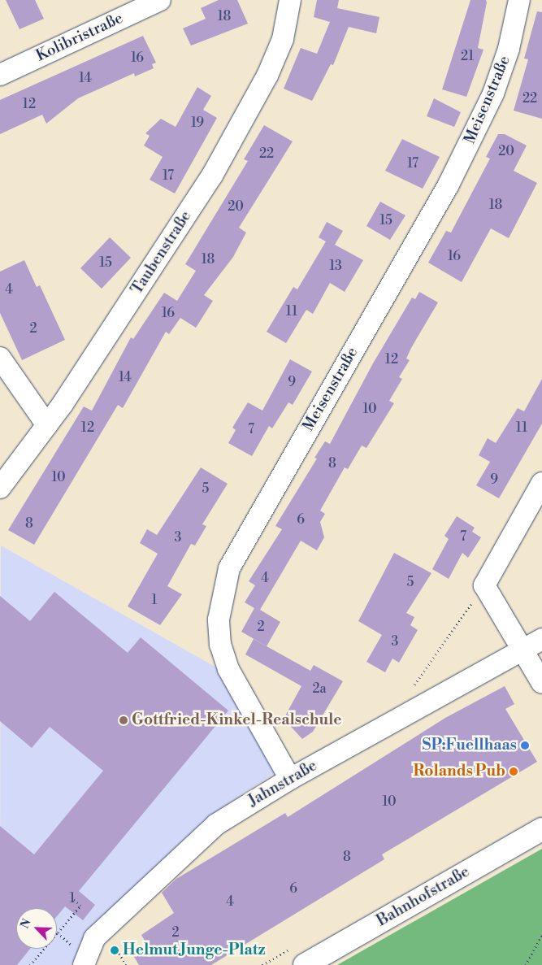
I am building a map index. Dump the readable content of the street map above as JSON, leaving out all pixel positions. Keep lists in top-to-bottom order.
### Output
{
  "streets": {
    "street": [
      "Kolibristraße",
      "Meisenstraße",
      "Taubenstraße",
      "Jahnstraße",
      "Bahnhofstraße"
    ]
  },
  "crossings": [
    ["Meisenstraße", "Jahnstraße"]
  ],
  "places": [
    "Gottfried-Kinkel-Realschule",
    "SP:Fuellhaas",
    "Rolands Pub",
    "Helmut Junge-Platz"
  ],
  "house_numbers": [
    "18",
    "21",
    "16",
    "14",
    "22",
    "12",
    "19",
    "20",
    "22",
    "17",
    "17",
    "18",
    "20",
    "15",
    "16",
    "18",
    "15",
    "13",
    "4",
    "11",
    "16",
    "2",
    "12",
    "14",
    "9",
    "10",
    "12",
    "11",
    "7",
    "8",
    "10",
    "9",
    "5",
    "6",
    "8",
    "7",
    "3",
    "4",
    "5",
    "1",
    "2",
    "3",
    "2a",
    "10",
    "8",
    "6",
    "1",
    "4",
    "2"
  ],
  "north": "top left"
}
